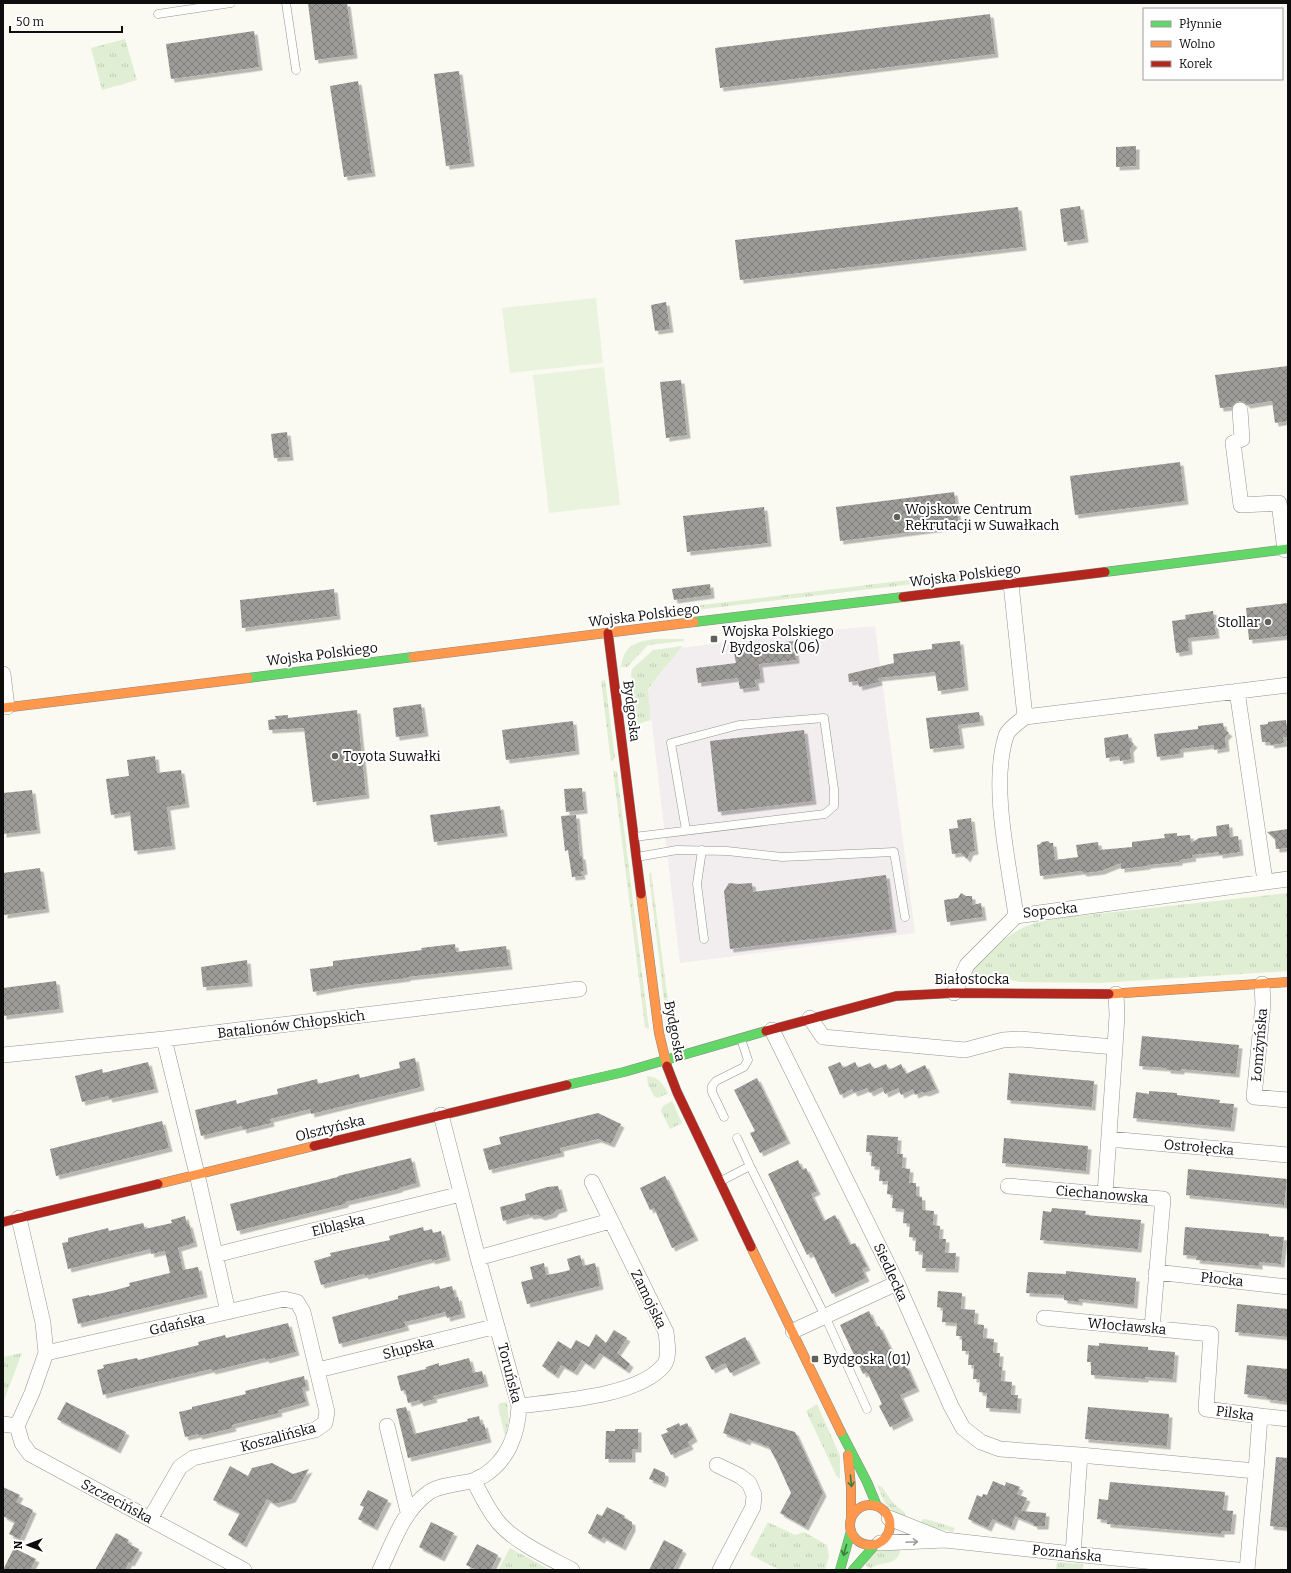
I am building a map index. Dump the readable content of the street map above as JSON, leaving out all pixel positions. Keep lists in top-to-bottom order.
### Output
{
  "streets": {
    "street": [
      "Wojska Polskiego",
      "Bydgoska",
      "Sopocka",
      "Białostocka",
      "Batalionów Chłopskich",
      "Łomżyńska",
      "Olsztyńska",
      "Ostrołęcka",
      "Ciechanowska",
      "Elbląska",
      "Siedlecka",
      "Płocka",
      "Zamojska",
      "Gdańska",
      "Włocławska",
      "Słupska",
      "Toruńska",
      "Pilska",
      "Koszalińska",
      "Szczecińska",
      "Poznańska"
    ]
  },
  "crossings": [
    ["Wojska Polskiego", "Bydgoska"],
    ["Bydgoska", "Białostocka"],
    ["Bydgoska", "Olsztyńska"],
    ["Bydgoska", "Poznańska"],
    ["Białostocka", "Łomżyńska"],
    ["Białostocka", "Olsztyńska"],
    ["Białostocka", "Siedlecka"],
    ["Olsztyńska", "Toruńska"],
    ["Ciechanowska", "Płocka"],
    ["Ciechanowska", "Włocławska"],
    ["Elbląska", "Toruńska"],
    ["Zamojska", "Toruńska"],
    ["Gdańska", "Koszalińska"],
    ["Włocławska", "Pilska"],
    ["Słupska", "Toruńska"],
    ["Słupska", "Koszalińska"],
    ["Koszalińska", "Szczecińska"]
  ],
  "places": {
    "other": ["Wojskowe Centrum Rekrutacji w Suwałkach", "Stollar", "Toyota Suwałki"],
    "transit": ["Wojska Polskiego / Bydgoska (06)", "Bydgoska (01)"]
  },
  "legend": ["Płynnie", "Wolno", "Korek"],
  "scale_bar": "50 m",
  "north": "left"
}
